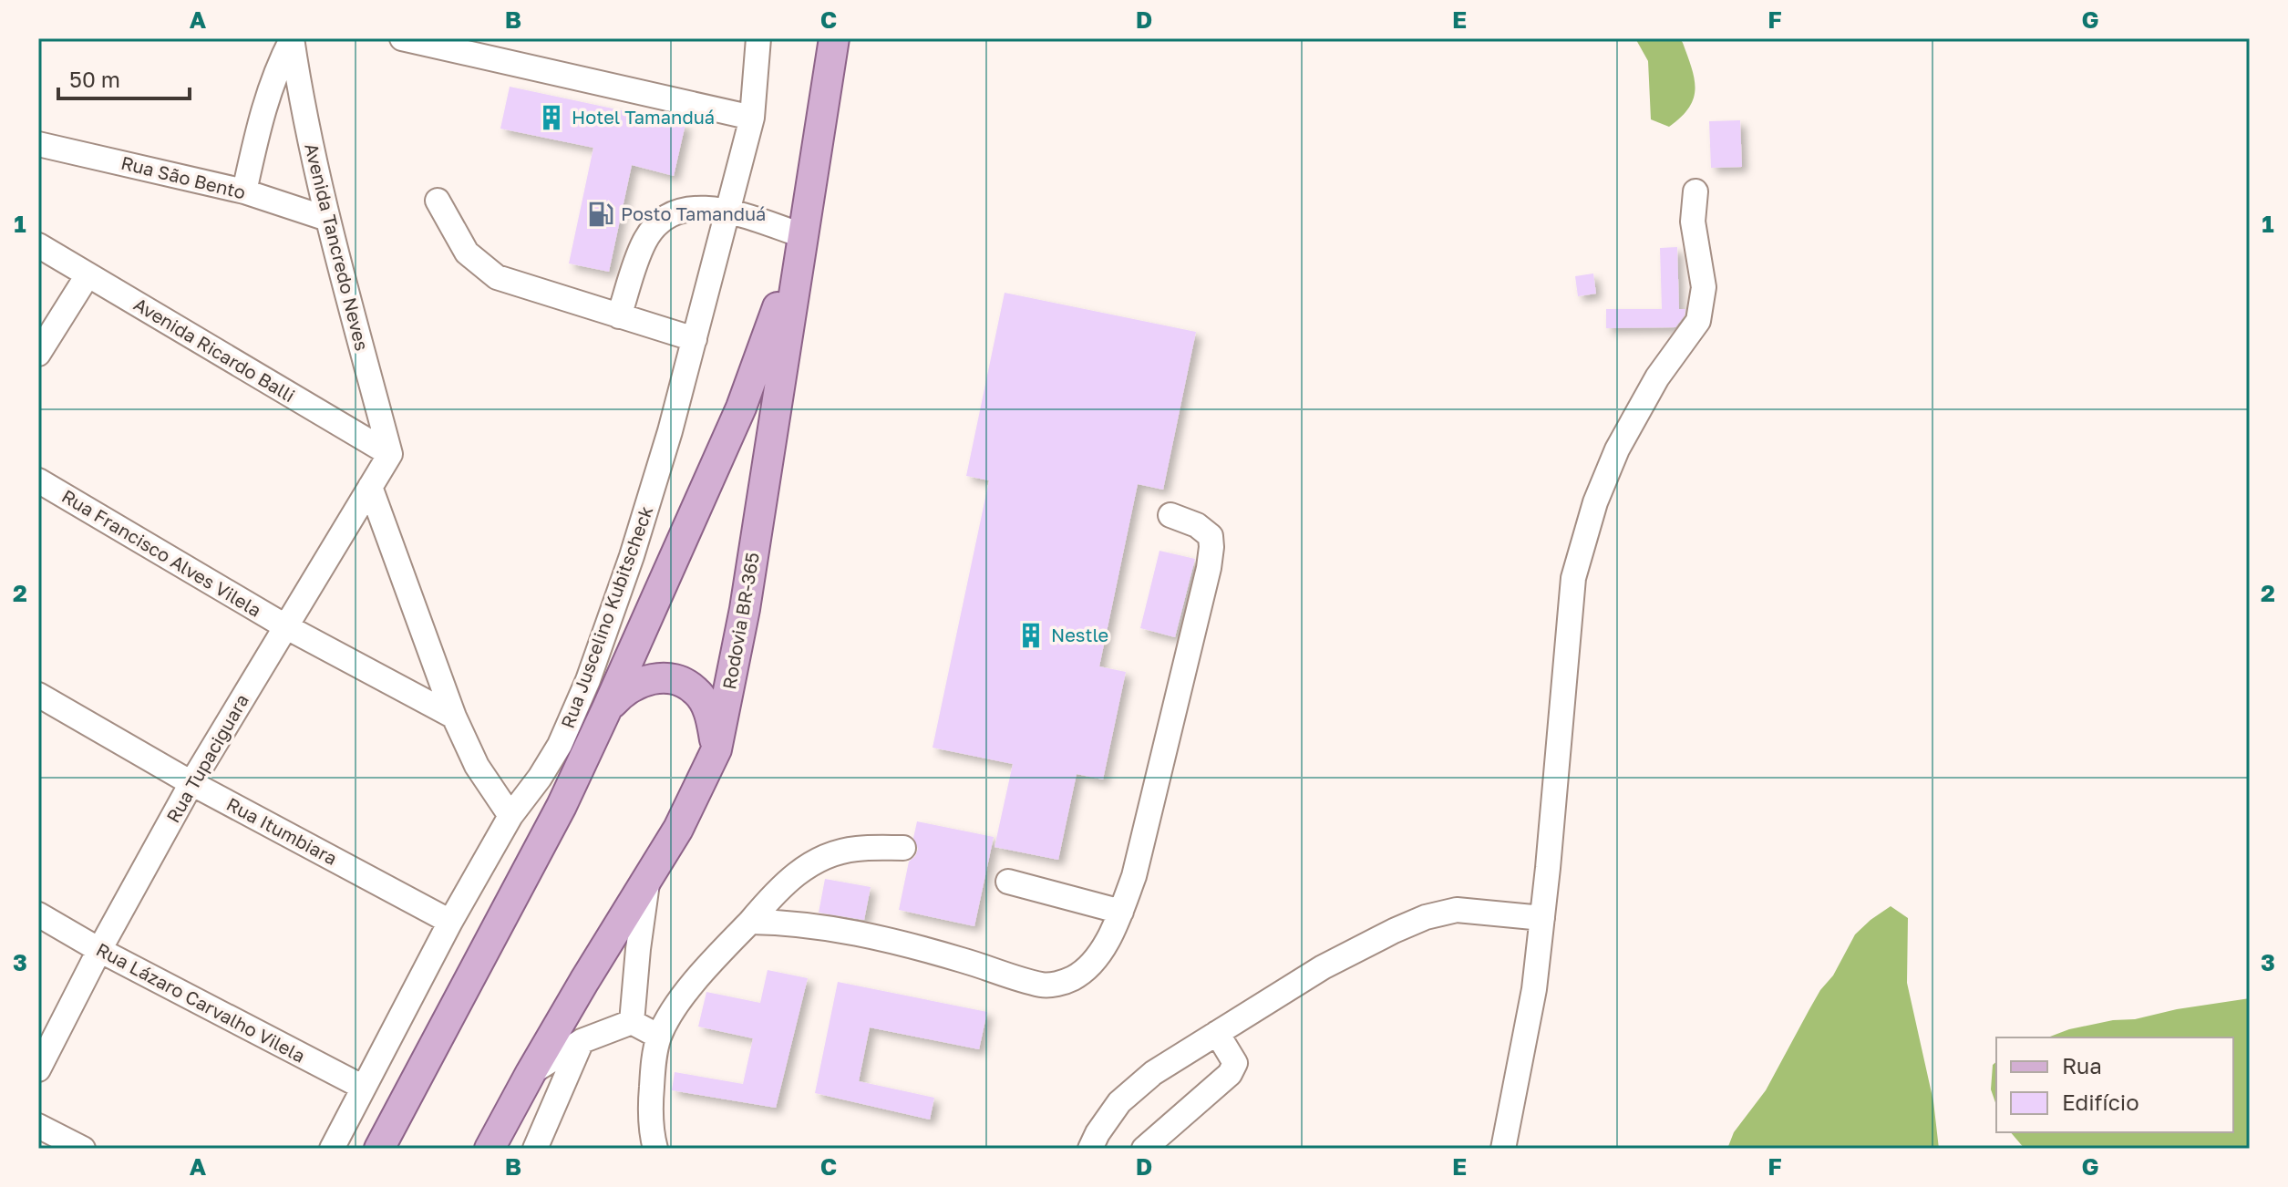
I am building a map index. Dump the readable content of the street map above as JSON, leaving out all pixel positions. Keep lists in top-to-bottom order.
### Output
{
  "streets": {
    "main road": ["Rodovia BR-365"],
    "street": [
      "Rua São Bento",
      "Avenida Tancredo Neves",
      "Avenida Ricardo Balli",
      "Rua Francisco Alves Vilela",
      "Rua Juscelino Kubitscheck",
      "Rua Tupaciguara",
      "Rua Itumbiara",
      "Rua Lázaro Carvalho Vilela"
    ]
  },
  "crossings": [
    ["Rua São Bento", "Avenida Tancredo Neves"],
    ["Avenida Tancredo Neves", "Avenida Ricardo Balli"],
    ["Avenida Tancredo Neves", "Rua Tupaciguara"],
    ["Avenida Ricardo Balli", "Rua Tupaciguara"],
    ["Rua Francisco Alves Vilela", "Rua Tupaciguara"],
    ["Rua Juscelino Kubitscheck", "Rua Itumbiara"],
    ["Rua Juscelino Kubitscheck", "Rua Lázaro Carvalho Vilela"],
    ["Rua Tupaciguara", "Rua Itumbiara"],
    ["Rua Tupaciguara", "Rua Lázaro Carvalho Vilela"]
  ],
  "places": {
    "building": ["Hotel Tamanduá", "Nestle"],
    "fuel station": ["Posto Tamanduá"]
  },
  "legend": ["Rua", "Edifício"],
  "scale_bar": "50 m",
  "grid": {
    "columns": [
      "A",
      "B",
      "C",
      "D",
      "E",
      "F",
      "G"
    ],
    "rows": ["1", "2", "3"]
  }
}
